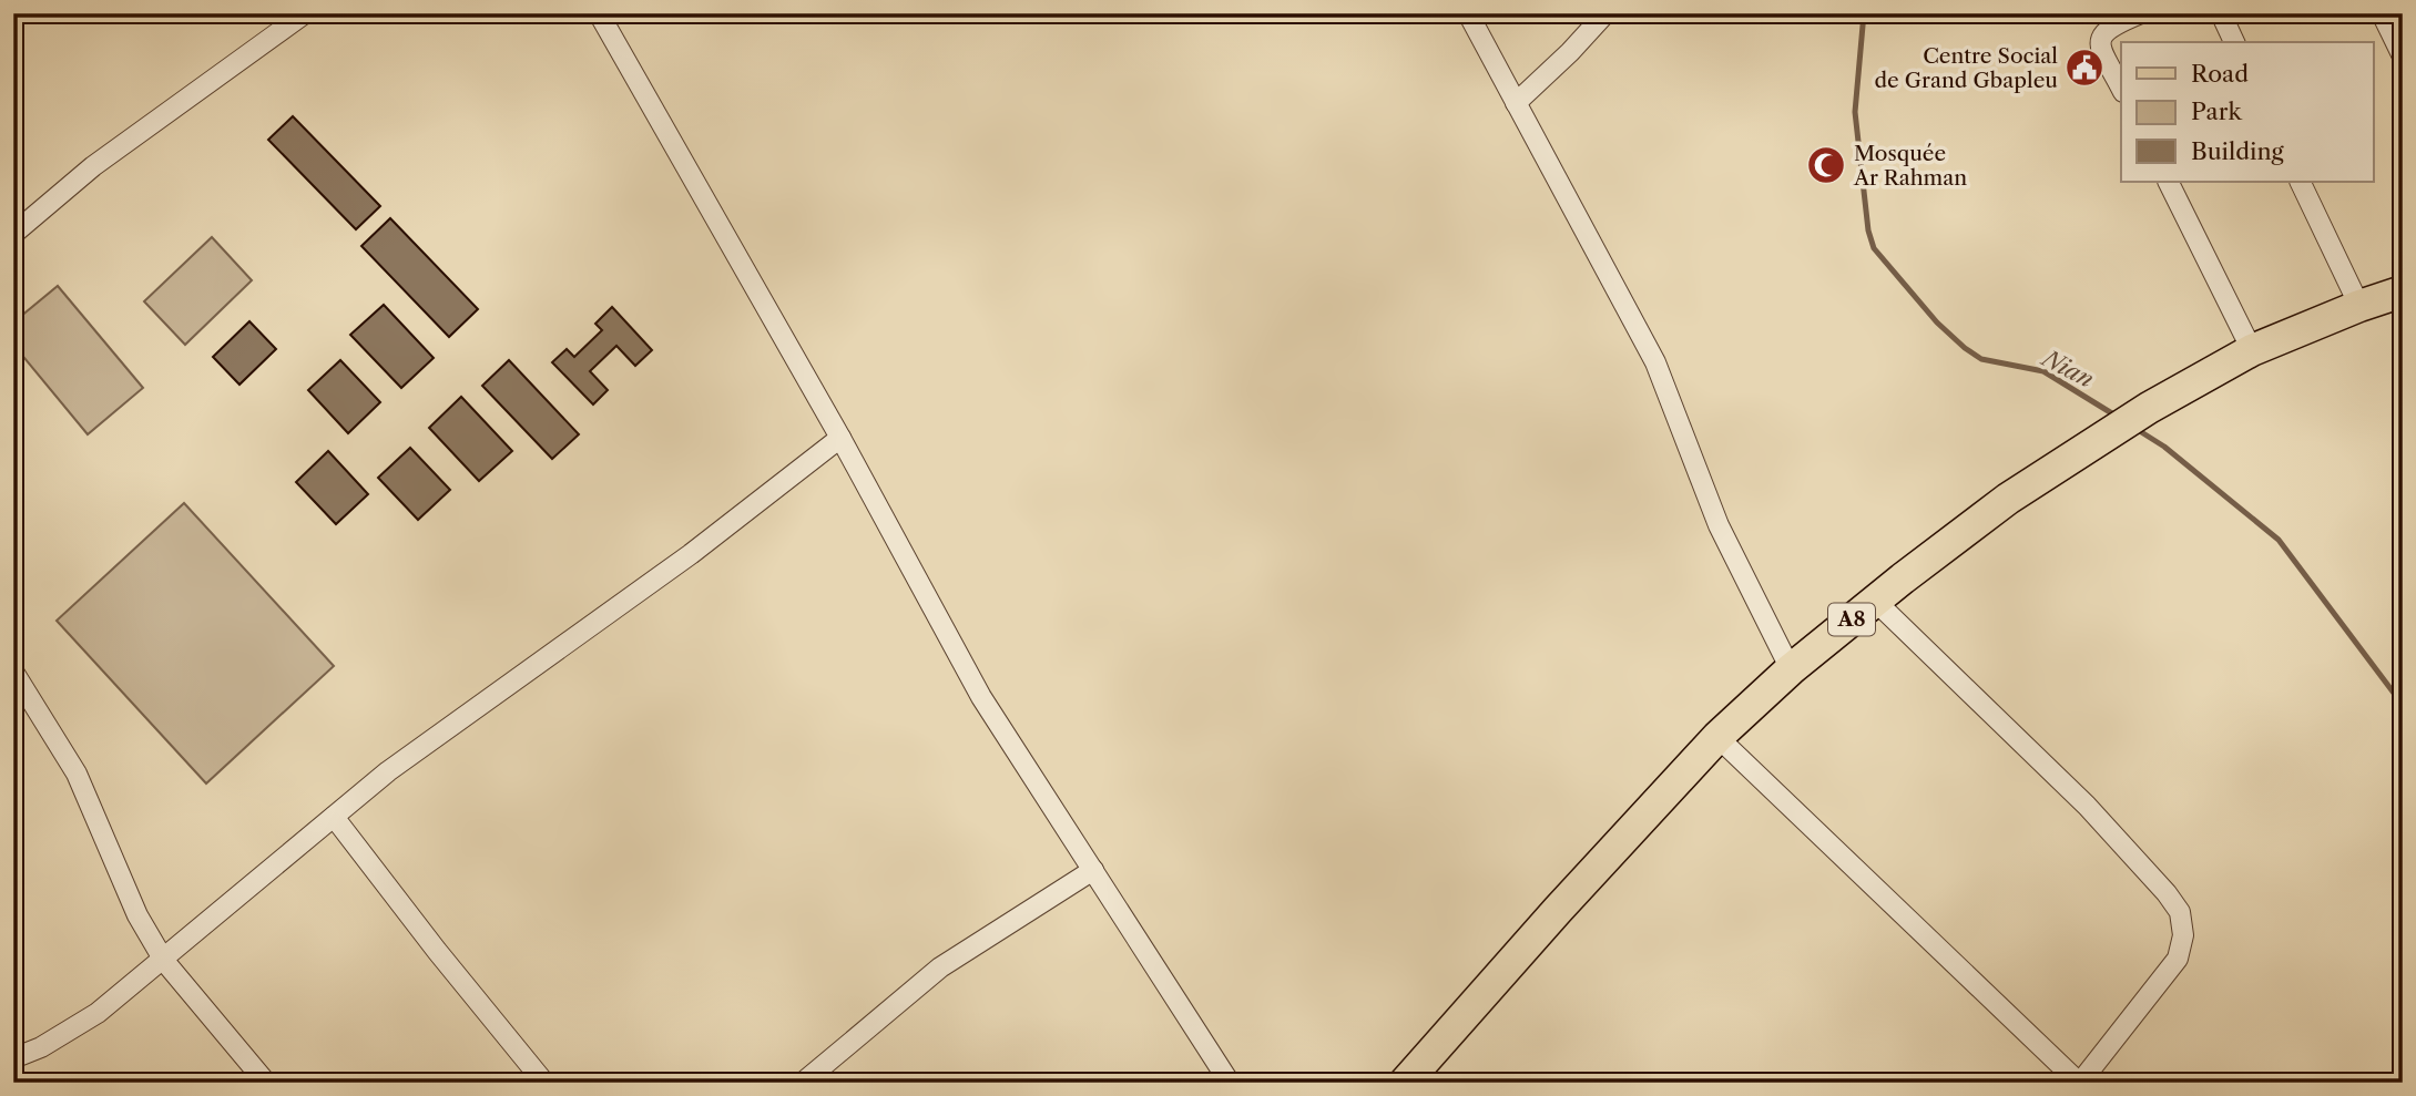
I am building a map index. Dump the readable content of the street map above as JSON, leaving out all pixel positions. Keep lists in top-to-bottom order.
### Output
{
  "streets": {
    "main road": ["A8"]
  },
  "water": ["Nian"],
  "places": {
    "public building": ["Centre Social de Grand Gbapleu"],
    "mosque": ["Mosquée Ar Rahman"]
  },
  "legend": ["Road", "Park", "Building"]
}
